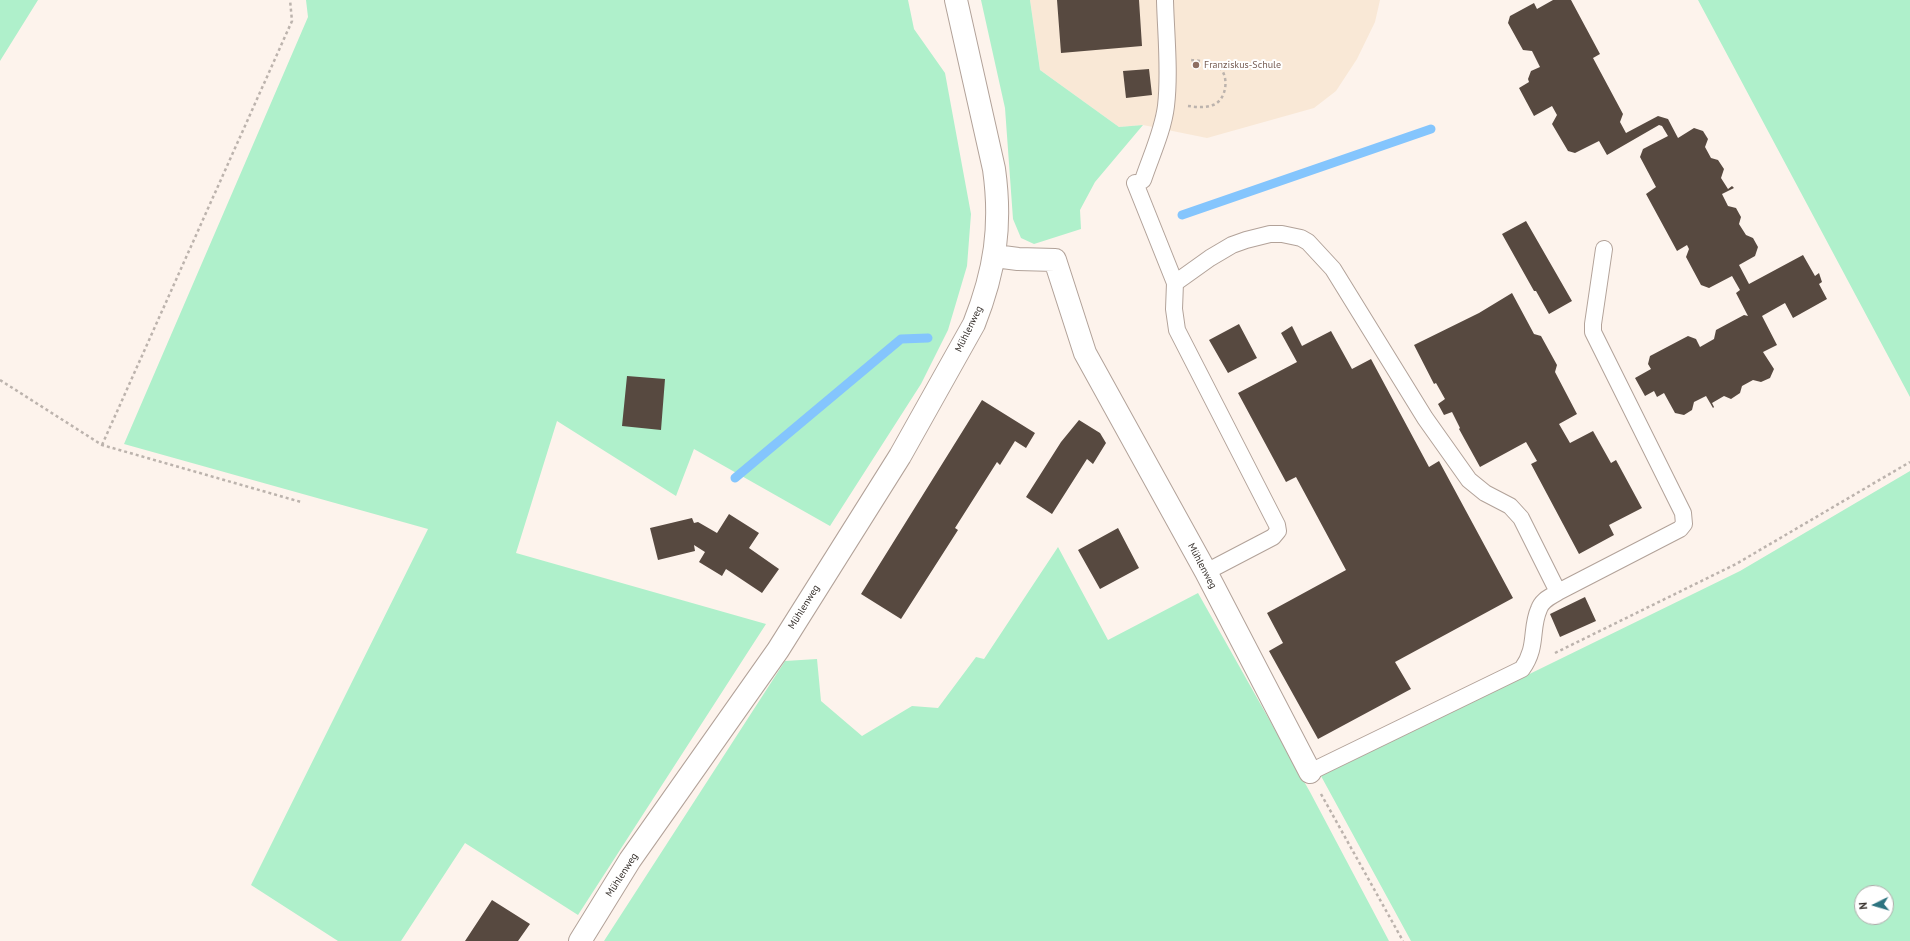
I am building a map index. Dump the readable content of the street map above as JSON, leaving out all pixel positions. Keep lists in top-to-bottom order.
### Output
{
  "streets": {
    "street": ["Mühlenweg"]
  },
  "places": ["Franziskus-Schule"],
  "north": "left"
}
